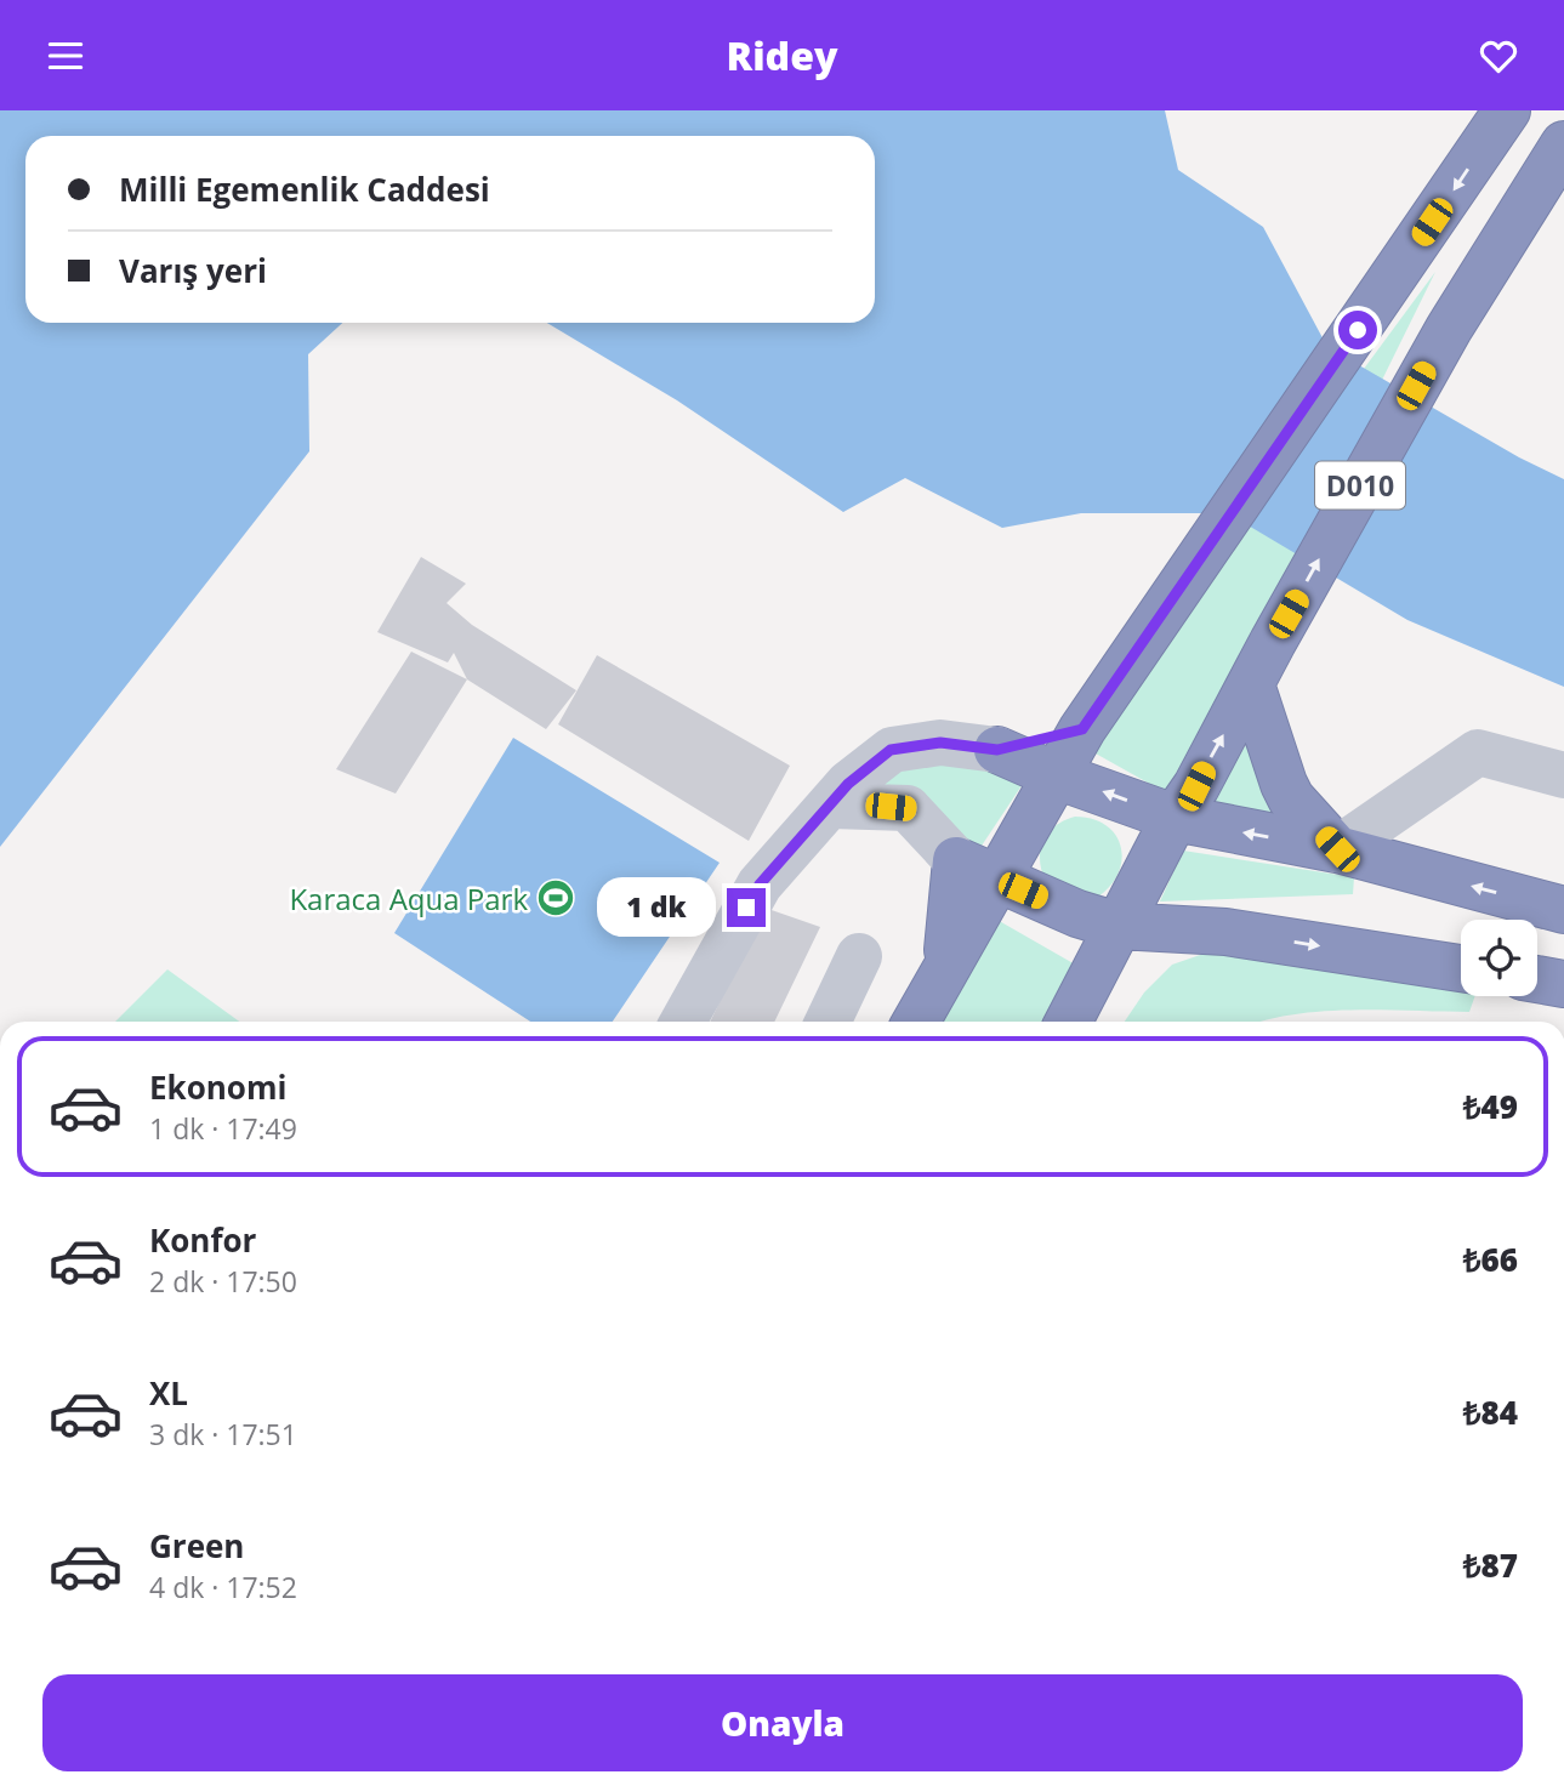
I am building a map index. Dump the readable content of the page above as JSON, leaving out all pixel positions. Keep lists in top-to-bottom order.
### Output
{
  "streets": {
    "highway": ["D010"]
  },
  "places": {
    "sports": ["Karaca Aqua Park"]
  },
  "page": {
    "header": "Ridey",
    "banner": ["Milli Egemenlik Caddesi", "Varış yeri"],
    "bubble": "1 dk",
    "list": [
      {
        "name": "Ekonomi",
        "note": "1 dk · 17:49",
        "value": "₺49"
      },
      {
        "name": "Konfor",
        "note": "2 dk · 17:50",
        "value": "₺66"
      },
      {
        "name": "XL",
        "note": "3 dk · 17:51",
        "value": "₺84"
      },
      {
        "name": "Green",
        "note": "4 dk · 17:52",
        "value": "₺87"
      }
    ],
    "buttons": "Onayla"
  }
}
